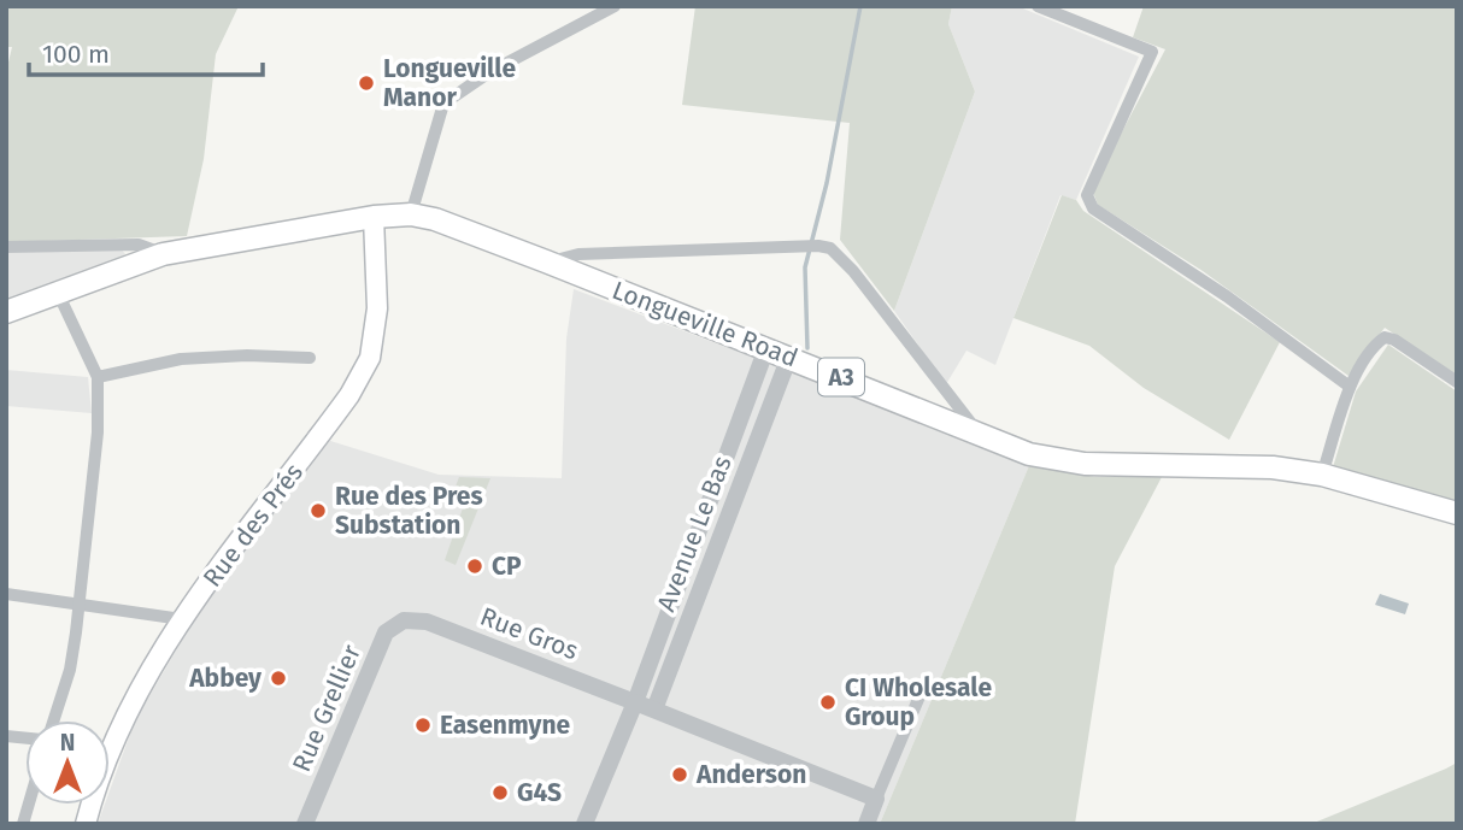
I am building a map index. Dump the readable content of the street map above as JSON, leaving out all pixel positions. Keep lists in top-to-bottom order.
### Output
{
  "streets": {
    "main road": ["Longueville Road", "A3", "Rue des Prés"],
    "street": ["Avenue Le Bas", "Rue Gros", "Rue Grellier"]
  },
  "crossings": [
    ["Longueville Road", "Rue des Prés"],
    ["Longueville Road", "Avenue Le Bas"],
    ["Avenue Le Bas", "Rue Gros"],
    ["Rue Gros", "Rue Grellier"]
  ],
  "places": [
    "Longueville Manor",
    "Rue des Pres Substation",
    "CP",
    "Abbey",
    "CI Wholesale Group",
    "Easenmyne",
    "Anderson",
    "G4S"
  ],
  "scale_bar": "100 m",
  "north": "top"
}
